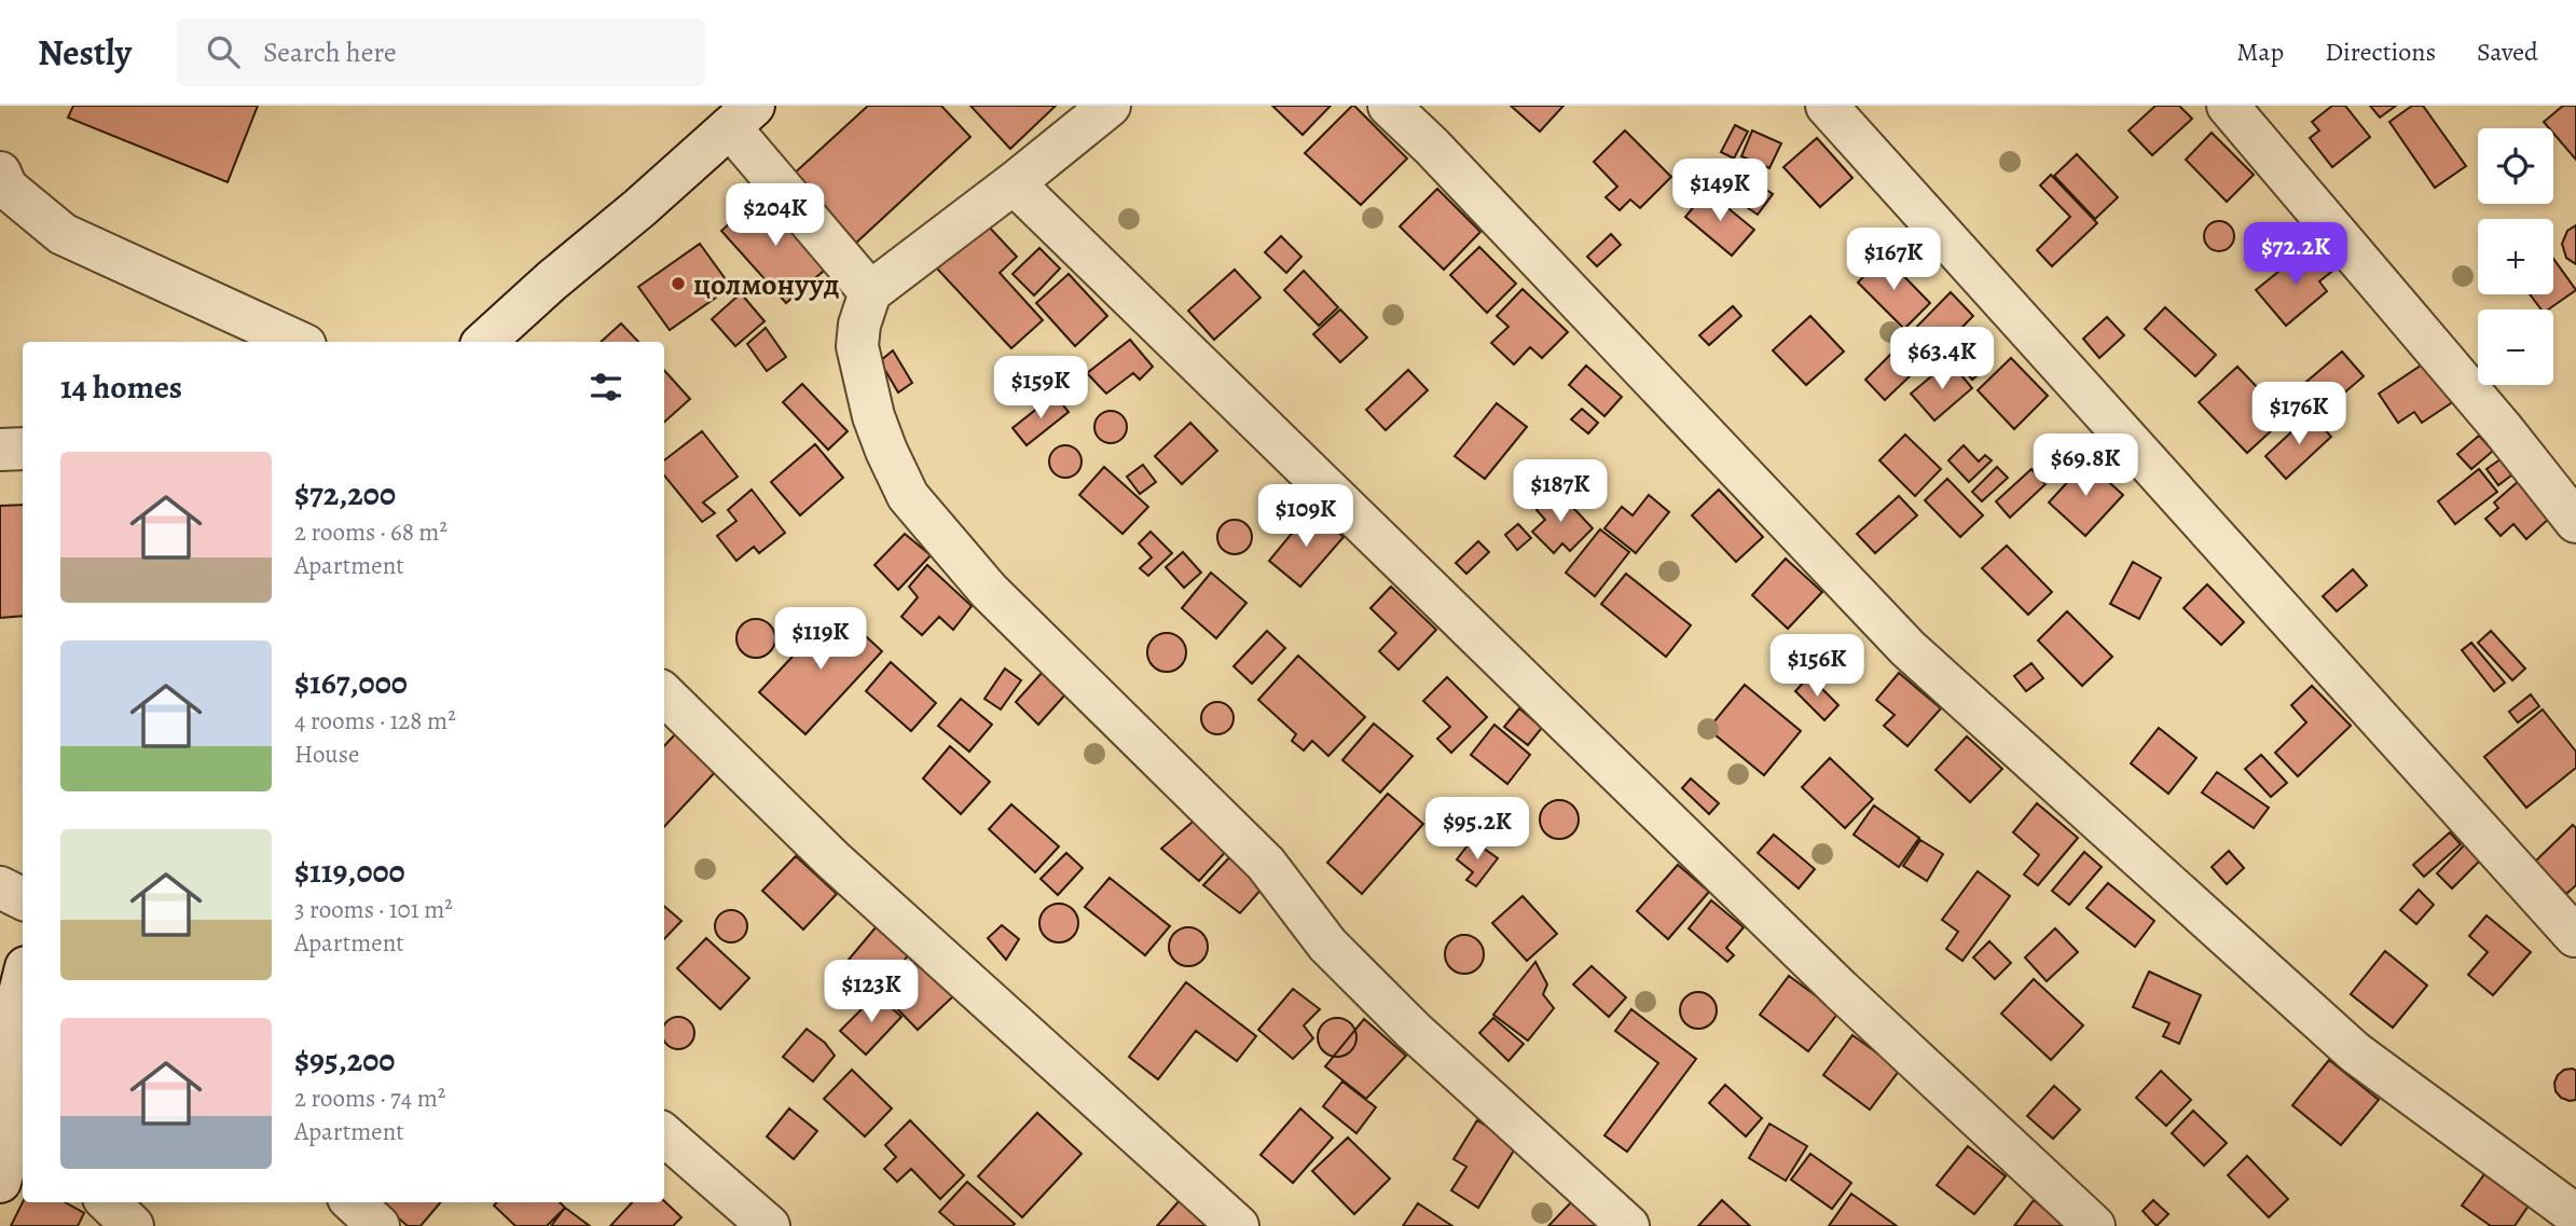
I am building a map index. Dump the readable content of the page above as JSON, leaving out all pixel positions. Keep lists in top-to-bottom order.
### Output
{
  "places": ["цолмонууд"],
  "page": {
    "header": "Nestly",
    "search": "Search here",
    "nav": ["Map", "Directions", "Saved"],
    "map_buttons": ["+", "−"],
    "price": [
      "$149K",
      "$204K",
      "$72.2K",
      "$167K",
      "$63.4K",
      "$159K",
      "$176K",
      "$69.8K",
      "$187K",
      "$109K",
      "$119K",
      "$156K",
      "$95.2K",
      "$123K"
    ],
    "heading": "14 homes",
    "list": [
      {
        "name": "$72,200",
        "note": "2 rooms · 68 m² · Apartment"
      },
      {
        "name": "$167,000",
        "note": "4 rooms · 128 m² · House"
      },
      {
        "name": "$119,000",
        "note": "3 rooms · 101 m² · Apartment"
      },
      {
        "name": "$95,200",
        "note": "2 rooms · 74 m² · Apartment"
      }
    ]
  }
}
